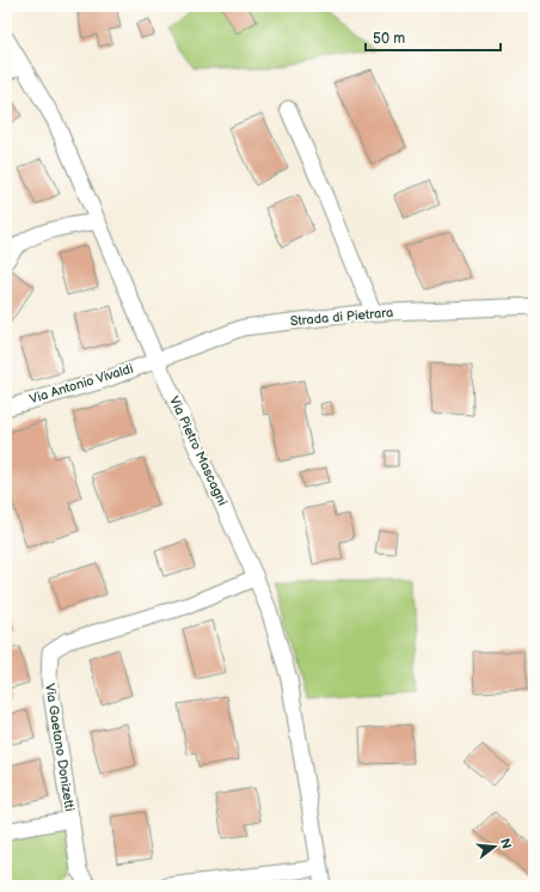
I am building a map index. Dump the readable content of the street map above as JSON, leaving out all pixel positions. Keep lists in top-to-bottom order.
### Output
{
  "streets": {
    "street": [
      "Strada di Pietrara",
      "Via Antonio Vivaldi",
      "Via Pietro Mascagni",
      "Via Gaetano Donizetti"
    ]
  },
  "crossings": [
    ["Strada di Pietrara", "Via Antonio Vivaldi"],
    ["Strada di Pietrara", "Via Pietro Mascagni"],
    ["Via Antonio Vivaldi", "Via Pietro Mascagni"],
    ["Via Pietro Mascagni", "Via Gaetano Donizetti"]
  ],
  "scale_bar": "50 m",
  "north": "right"
}
